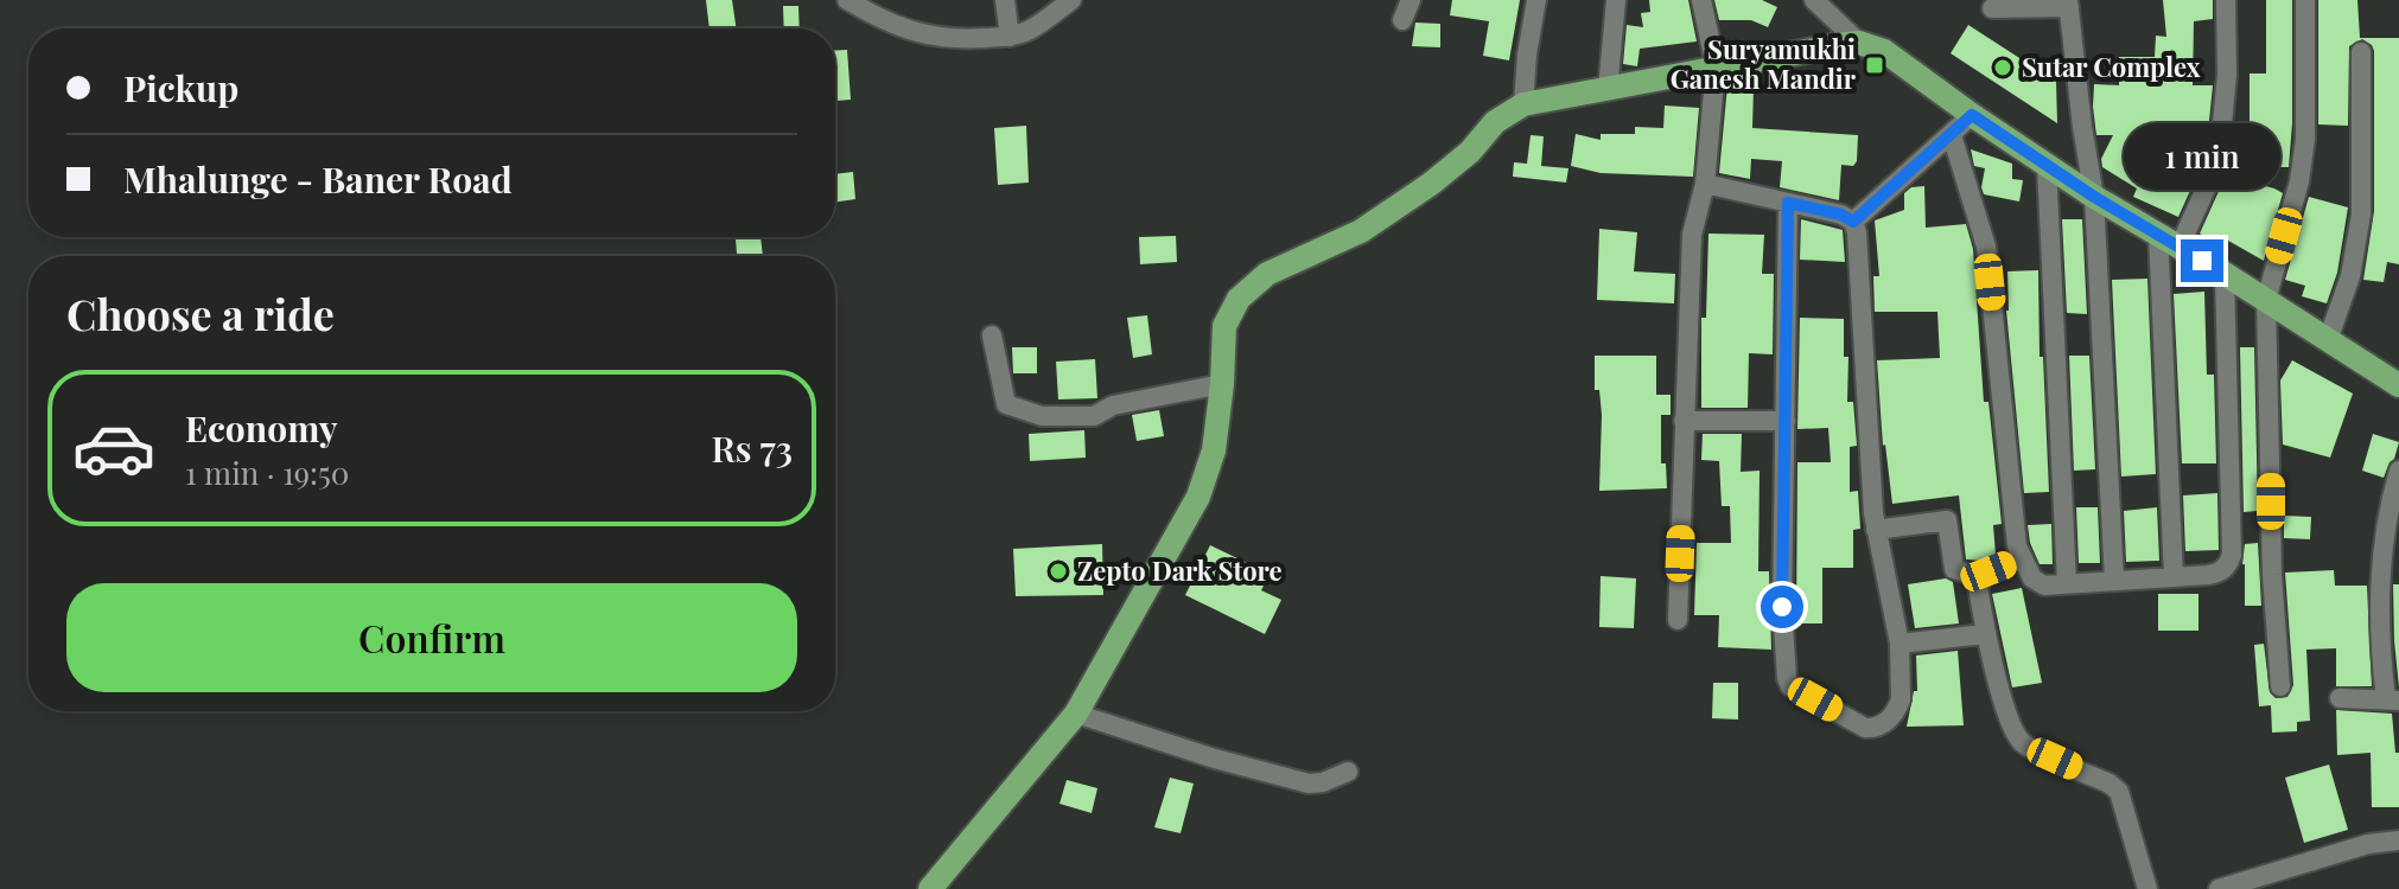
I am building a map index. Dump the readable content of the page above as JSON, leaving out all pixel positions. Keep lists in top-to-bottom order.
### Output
{
  "places": {
    "transit": ["Suryamukhi Ganesh Mandir"],
    "other": ["Sutar Complex", "Zepto Dark Store"]
  },
  "page": {
    "banner": ["Pickup", "Mhalunge - Baner Road"],
    "bubble": "1 min",
    "heading": "Choose a ride",
    "list": [
      {
        "name": "Economy",
        "note": "1 min · 19:50",
        "value": "Rs 73"
      }
    ],
    "buttons": "Confirm"
  }
}
